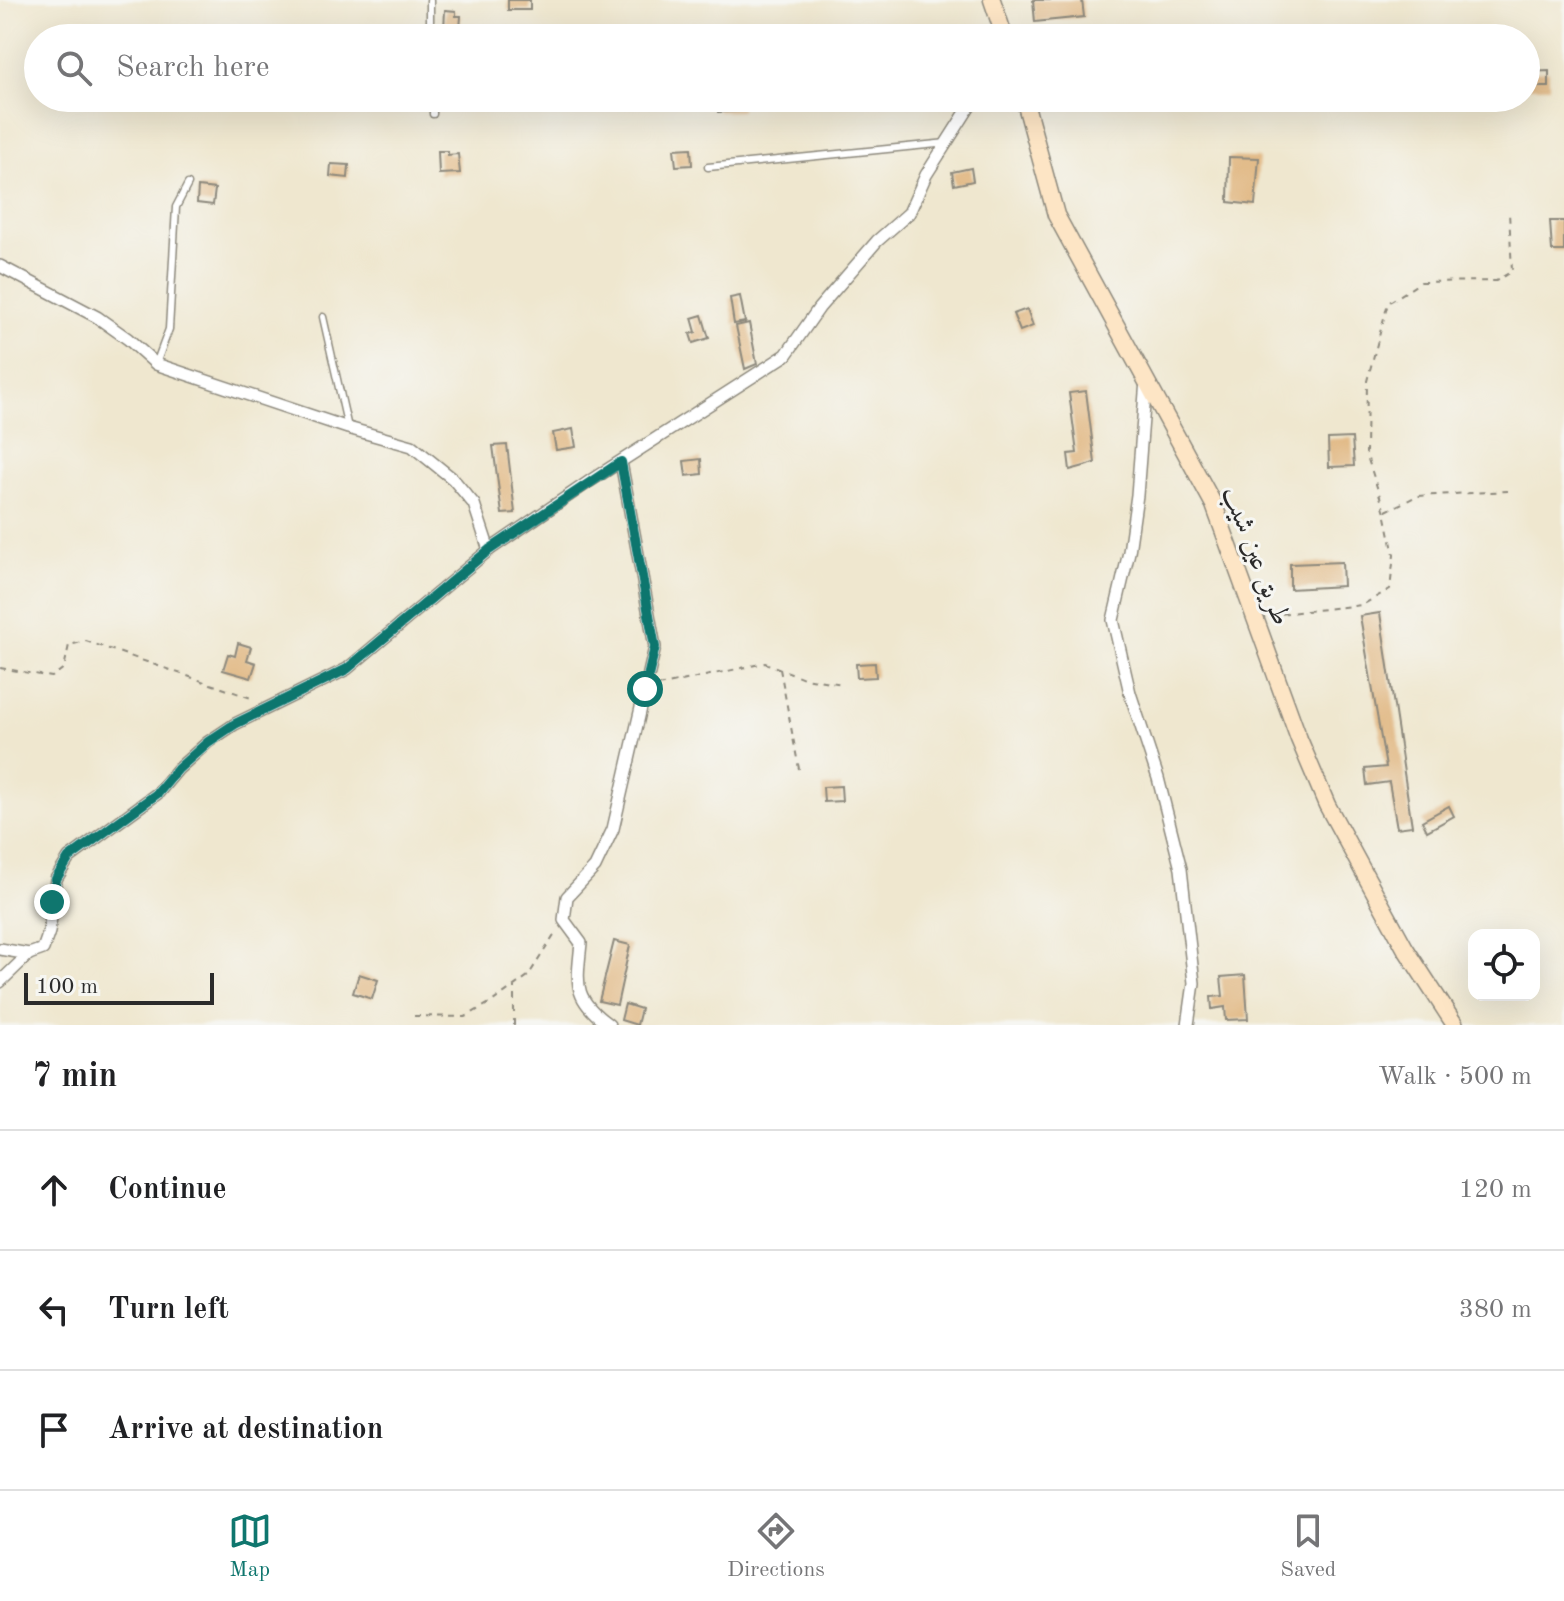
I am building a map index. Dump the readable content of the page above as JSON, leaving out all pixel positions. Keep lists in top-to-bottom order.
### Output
{
  "streets": {
    "main road": ["طريق عين شيب"]
  },
  "scale_bar": "100 m",
  "page": {
    "search": "Search here",
    "scale": "100 m",
    "heading": ["7 min", "Walk · 500 m"],
    "list": [
      ["Continue", "120 m"],
      ["Turn left", "380 m"],
      "Arrive at destination"
    ],
    "nav": ["Map", "Directions", "Saved"]
  }
}
